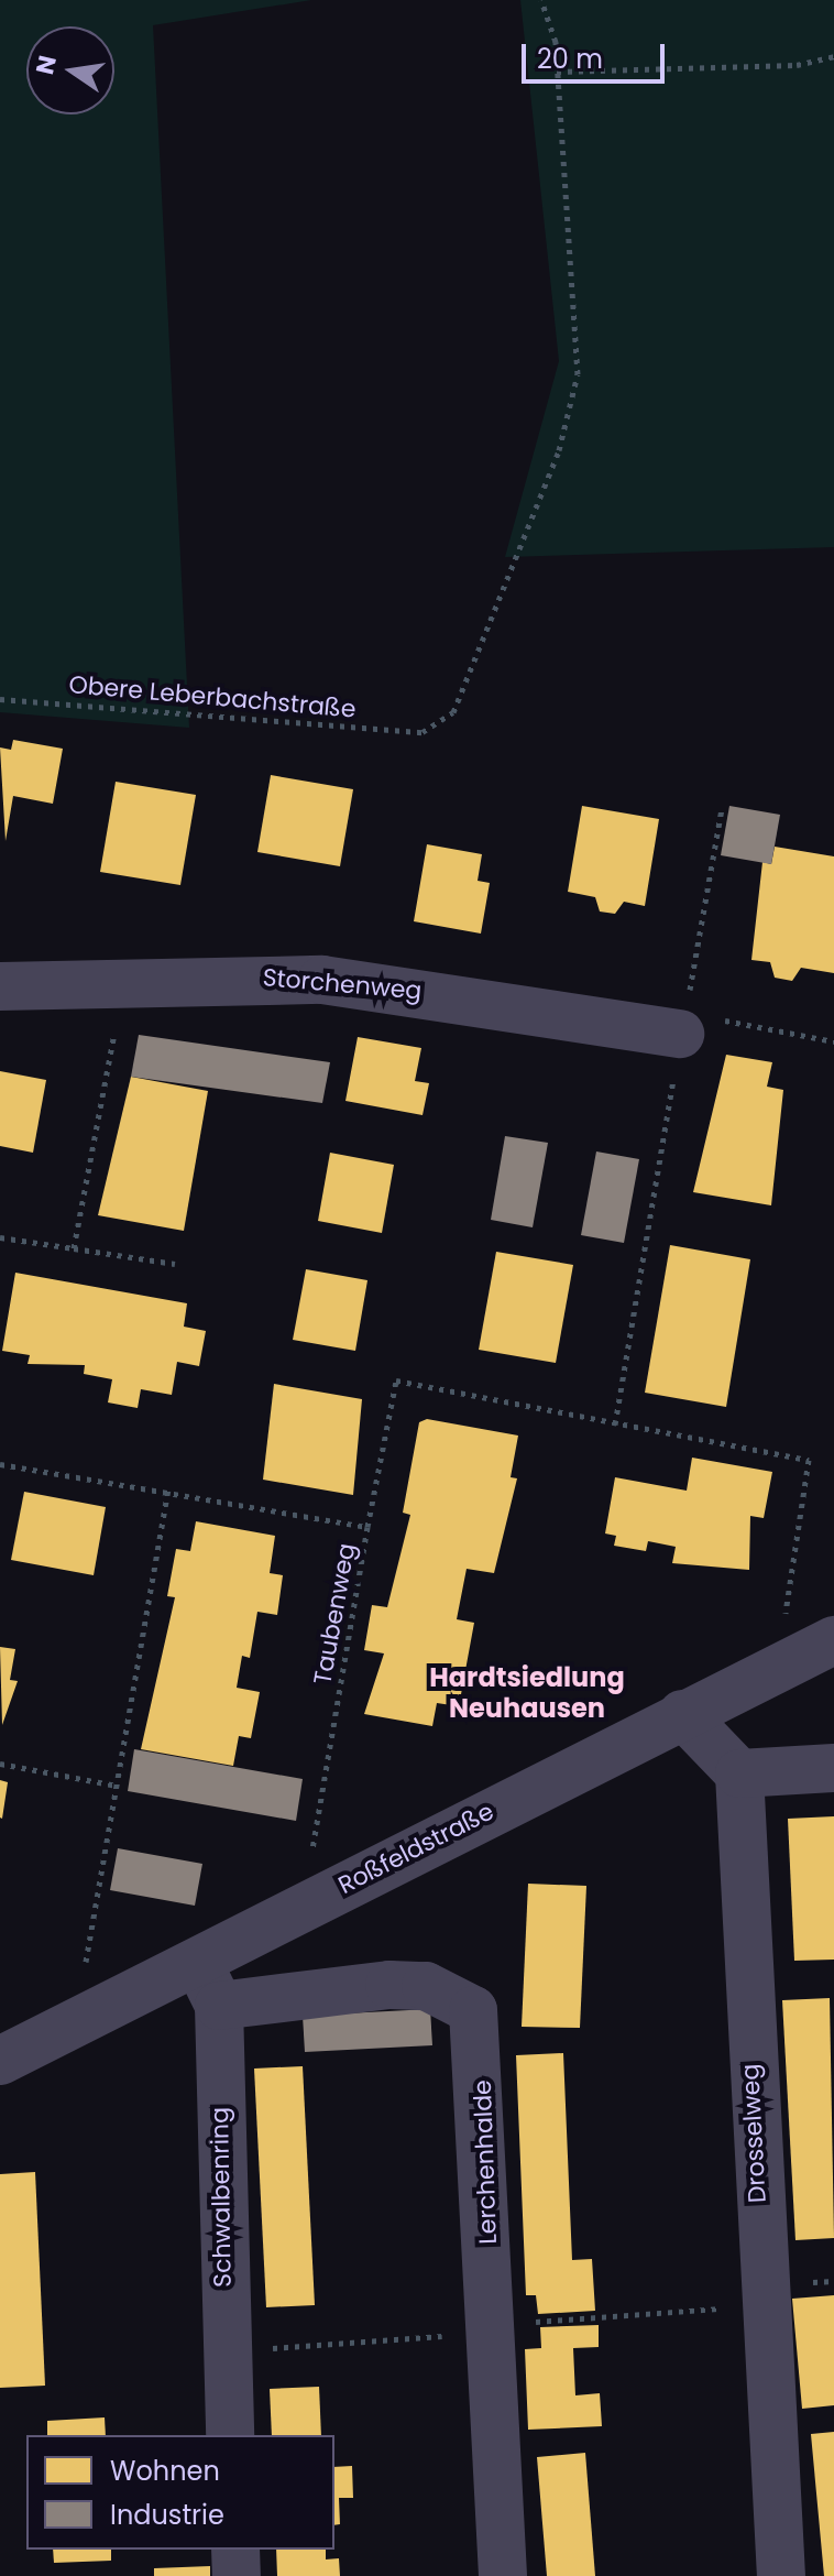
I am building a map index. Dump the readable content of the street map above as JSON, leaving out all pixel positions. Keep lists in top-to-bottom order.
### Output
{
  "streets": {
    "street": [
      "Storchenweg",
      "Roßfeldstraße",
      "Drosselweg",
      "Lerchenhalde",
      "Schwalbenring"
    ],
    "path": ["Obere Leberbachstraße", "Taubenweg"]
  },
  "crossings": [
    ["Taubenweg", "Roßfeldstraße"],
    ["Roßfeldstraße", "Schwalbenring"],
    ["Lerchenhalde", "Schwalbenring"]
  ],
  "districts": ["Hardtsiedlung Neuhausen"],
  "legend": ["Wohnen", "Industrie"],
  "scale_bar": "20 m",
  "north": "left"
}
